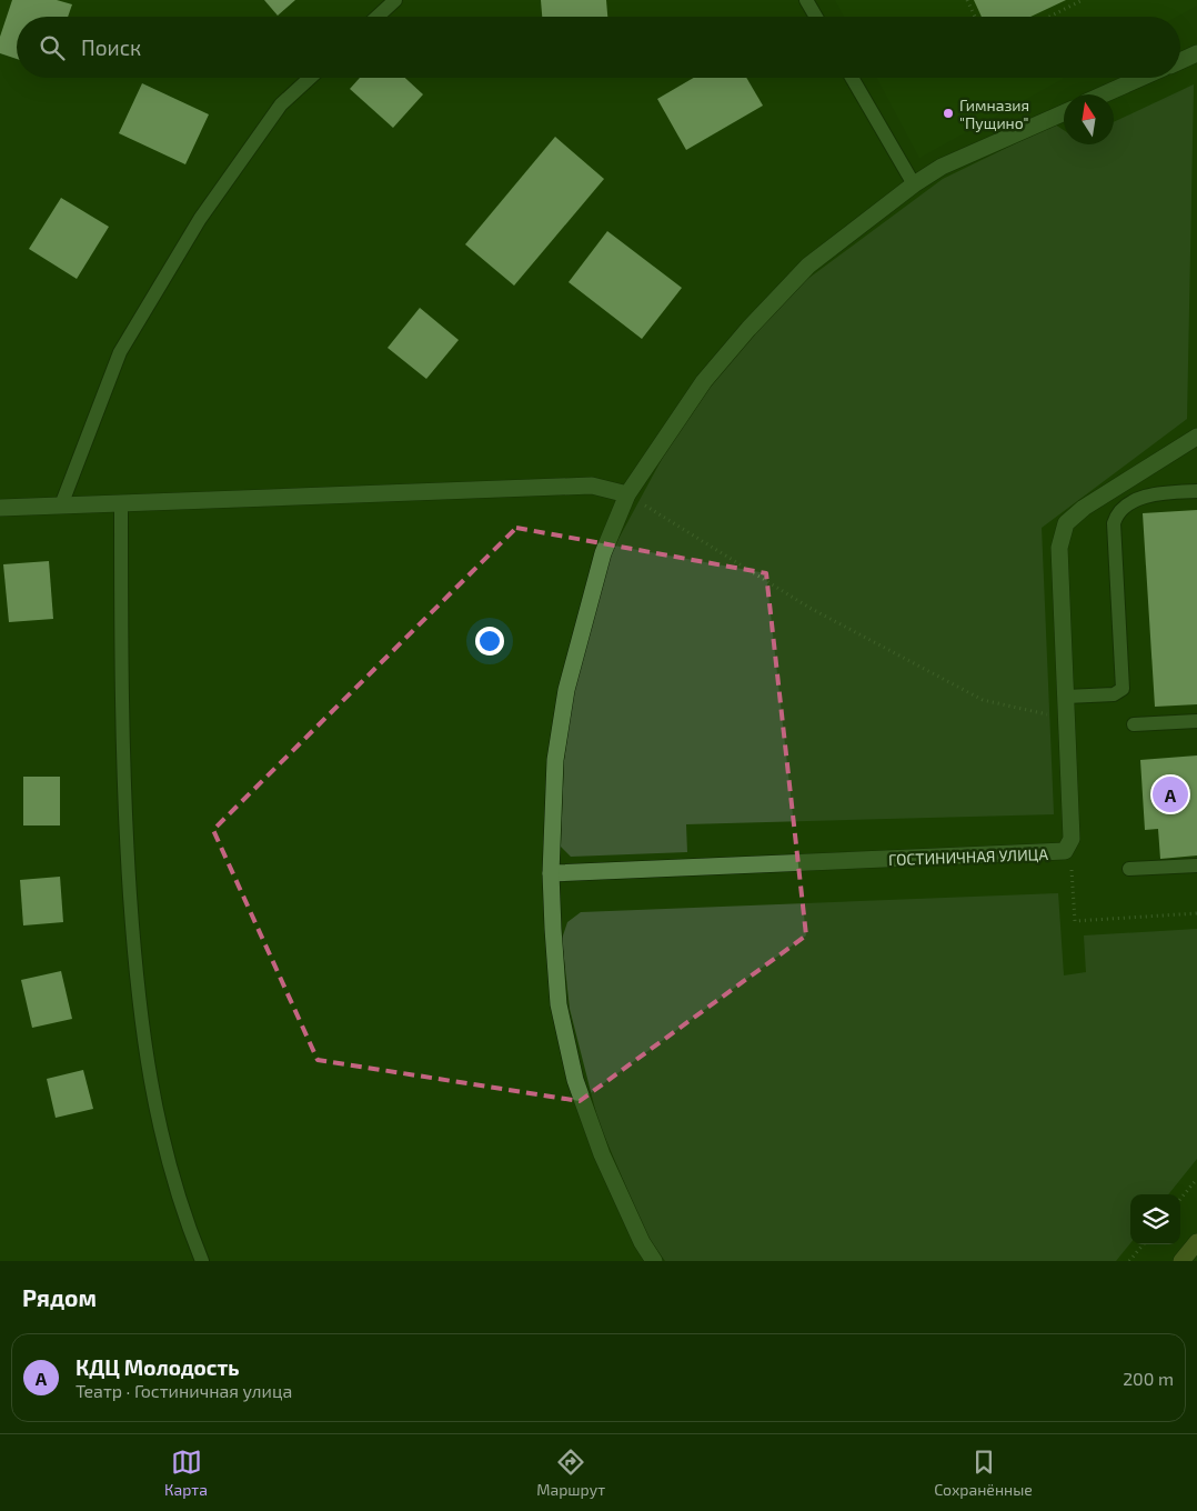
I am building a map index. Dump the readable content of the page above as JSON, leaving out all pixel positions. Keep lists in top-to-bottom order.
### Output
{
  "streets": {
    "street": ["ГОСТИНИЧНАЯ УЛИЦА"]
  },
  "places": ["Гимназия \"Пущино\""],
  "north": "top",
  "page": {
    "search": "Поиск",
    "pins": "A",
    "heading": "Рядом",
    "list": [
      {
        "mark": "A",
        "name": "КДЦ Молодость",
        "note": "Театр · Гостиничная улица",
        "value": "200 m"
      }
    ],
    "nav": ["Карта", "Маршрут", "Сохранённые"]
  }
}
